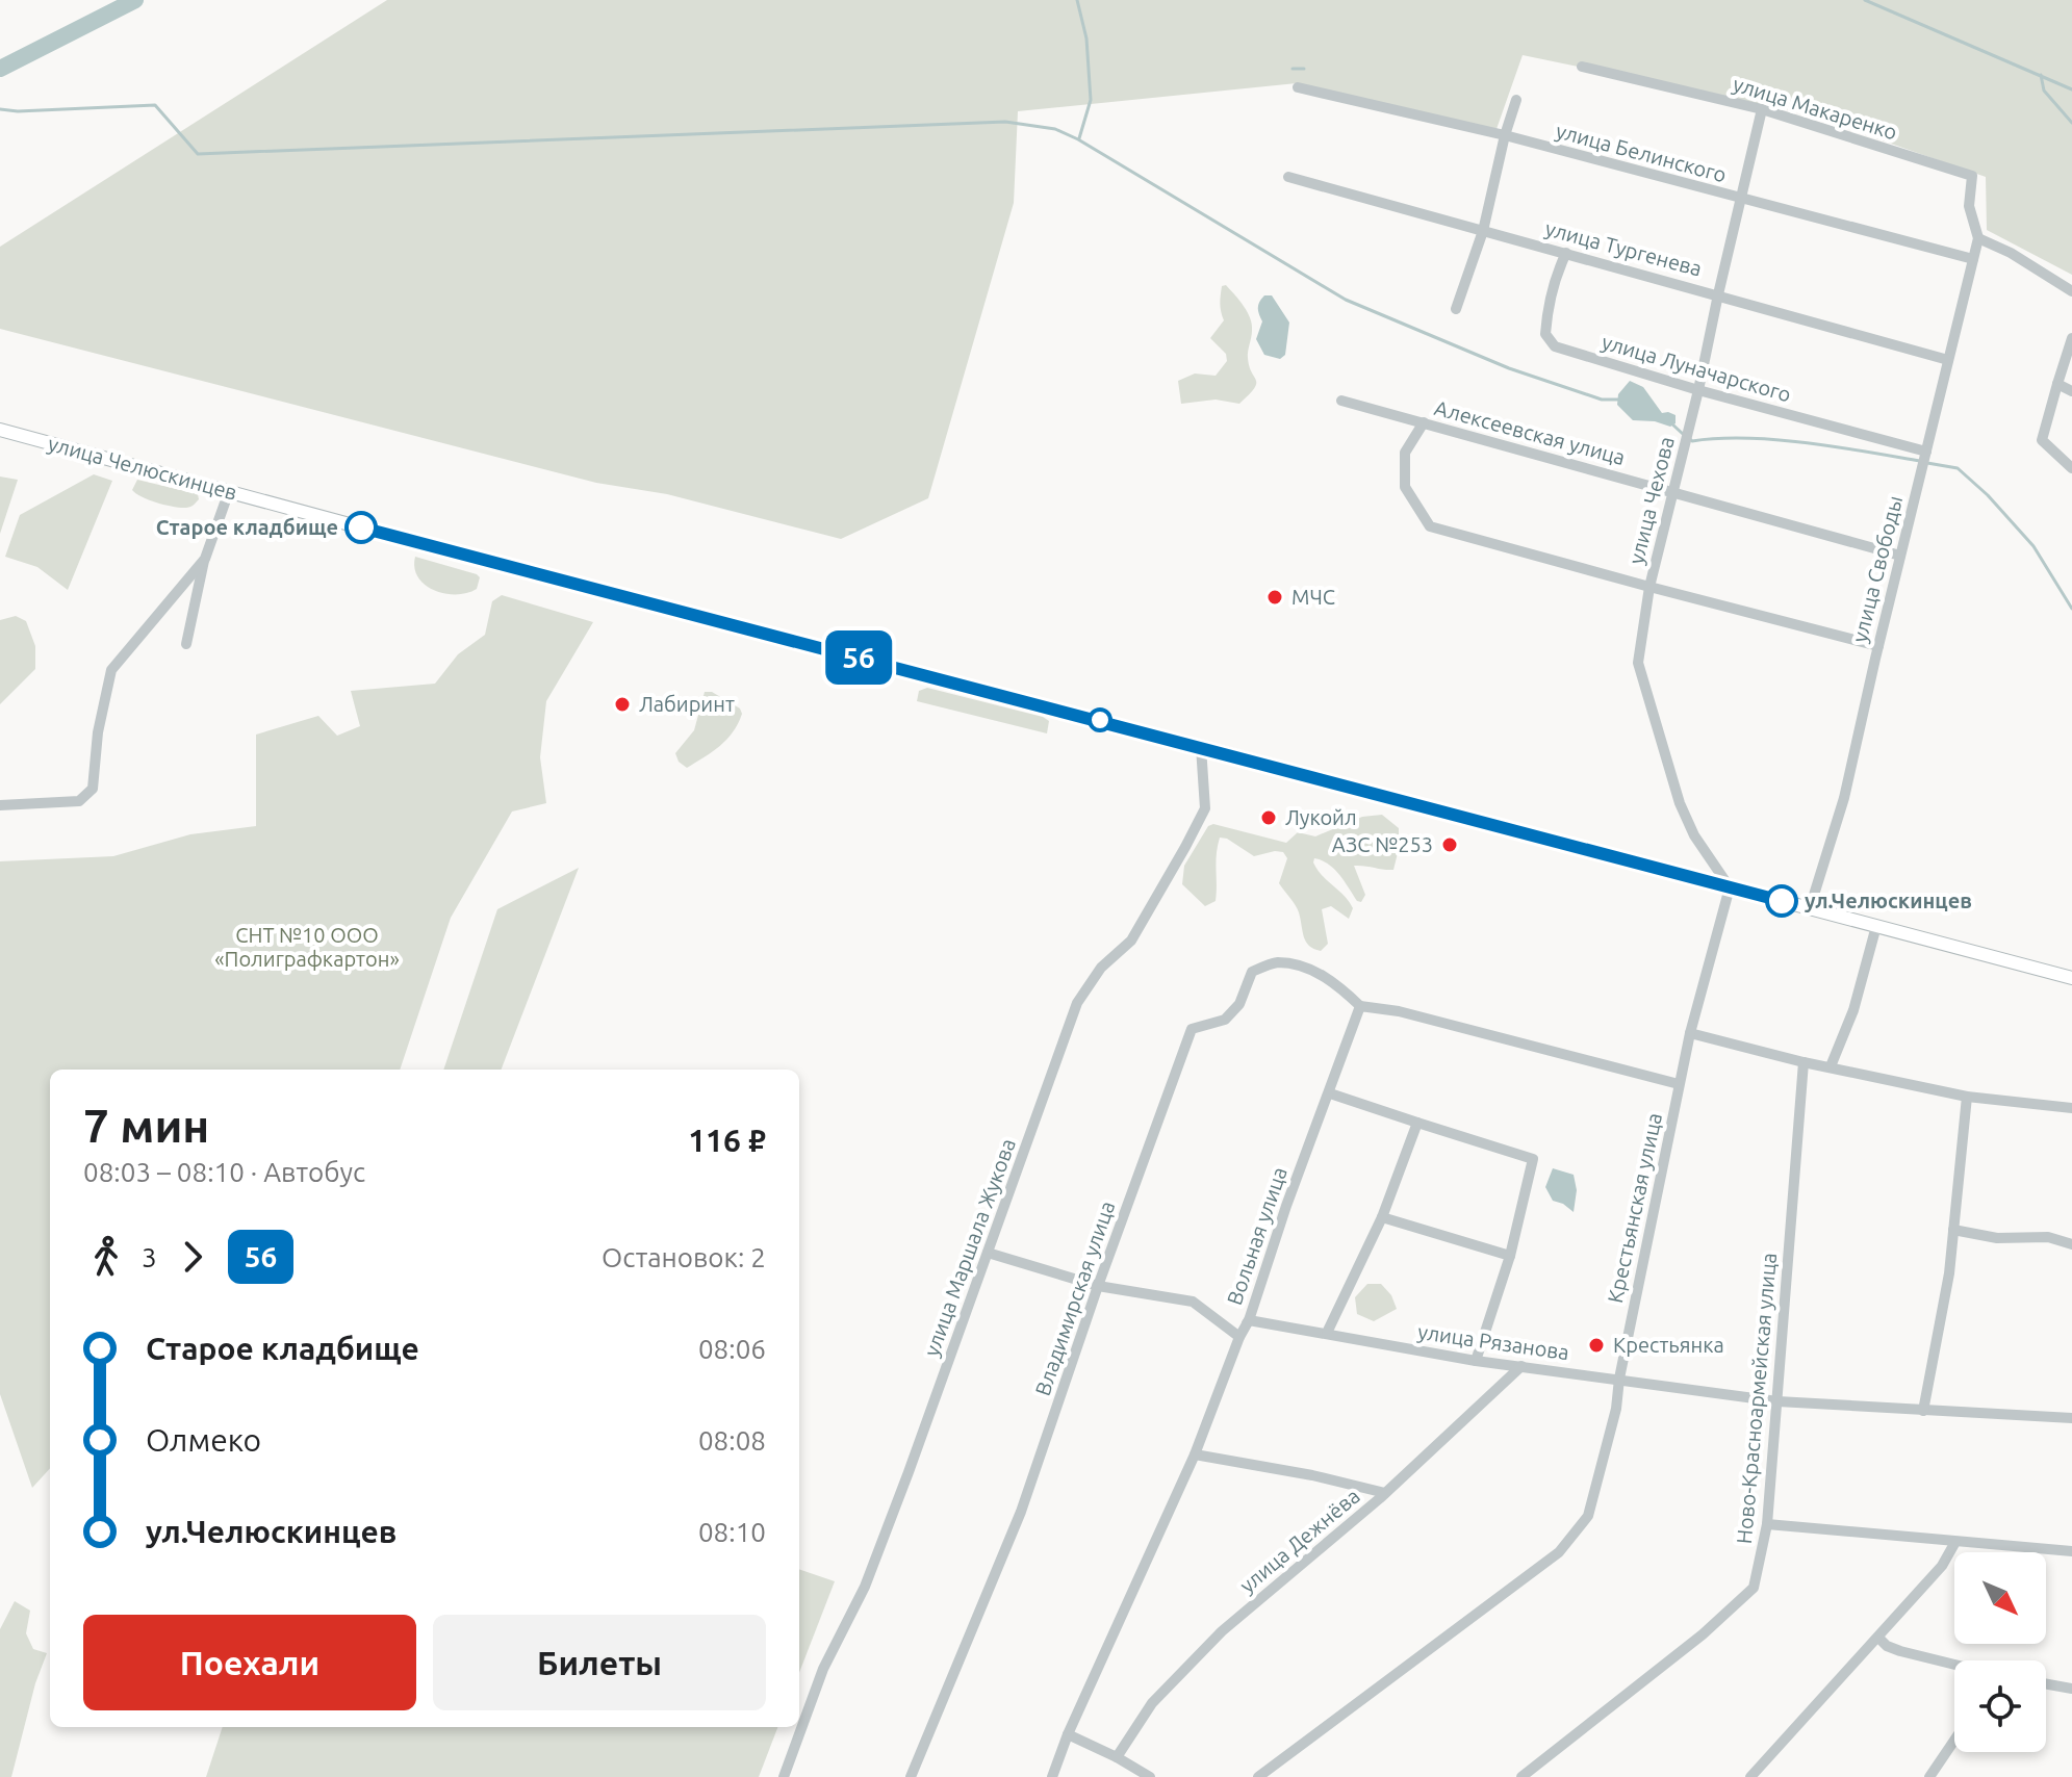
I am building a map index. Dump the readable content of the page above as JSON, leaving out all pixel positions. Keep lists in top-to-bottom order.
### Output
{
  "streets": {
    "main road": ["улица Челюскинцев"],
    "street": [
      "улица Макаренко",
      "улица Белинского",
      "улица Тургенева",
      "улица Луначарского",
      "Алексеевская улица",
      "улица Чехова",
      "улица Свободы",
      "Крестьянская улица",
      "Вольная улица",
      "улица Маршала Жукова",
      "Владимирская улица",
      "улица Рязанова",
      "Ново-Красноармейская улица",
      "улица Дежнёва"
    ]
  },
  "crossings": [
    ["улица Макаренко", "улица Чехова"],
    ["улица Макаренко", "улица Свободы"],
    ["улица Белинского", "улица Чехова"],
    ["улица Белинского", "улица Свободы"],
    ["улица Тургенева", "улица Луначарского"],
    ["улица Тургенева", "улица Чехова"],
    ["улица Тургенева", "улица Свободы"],
    ["улица Луначарского", "улица Чехова"],
    ["улица Луначарского", "улица Свободы"],
    ["Алексеевская улица", "улица Чехова"],
    ["Алексеевская улица", "улица Свободы"],
    ["улица Челюскинцев", "улица Чехова"],
    ["улица Челюскинцев", "улица Свободы"],
    ["улица Челюскинцев", "Крестьянская улица"],
    ["улица Челюскинцев", "улица Маршала Жукова"],
    ["улица Чехова", "Крестьянская улица"],
    ["Крестьянская улица", "улица Рязанова"],
    ["Вольная улица", "Владимирская улица"],
    ["Вольная улица", "улица Рязанова"],
    ["улица Рязанова", "Ново-Красноармейская улица"],
    ["улица Рязанова", "улица Дежнёва"]
  ],
  "parks": ["СНТ №10 ООО «Полиграфкартон»"],
  "places": [
    "Старое кладбище",
    "МЧС",
    "Лабиринт",
    "Лукойл",
    "АЗС №253",
    "ул.Челюскинцев",
    "Крестьянка"
  ],
  "lines": ["bus line 56"],
  "north": "bottom right",
  "page": {
    "on_map": "56",
    "heading": ["7 мин", "08:03 – 08:10 · Автобус", "116 ₽"],
    "legs": ["3", "56", "Остановок: 2"],
    "list": [
      {
        "name": "Старое кладбище",
        "value": "08:06"
      },
      {
        "name": "Олмеко",
        "value": "08:08"
      },
      {
        "name": "ул.Челюскинцев",
        "value": "08:10"
      }
    ],
    "buttons": ["Поехали", "Билеты"]
  }
}
